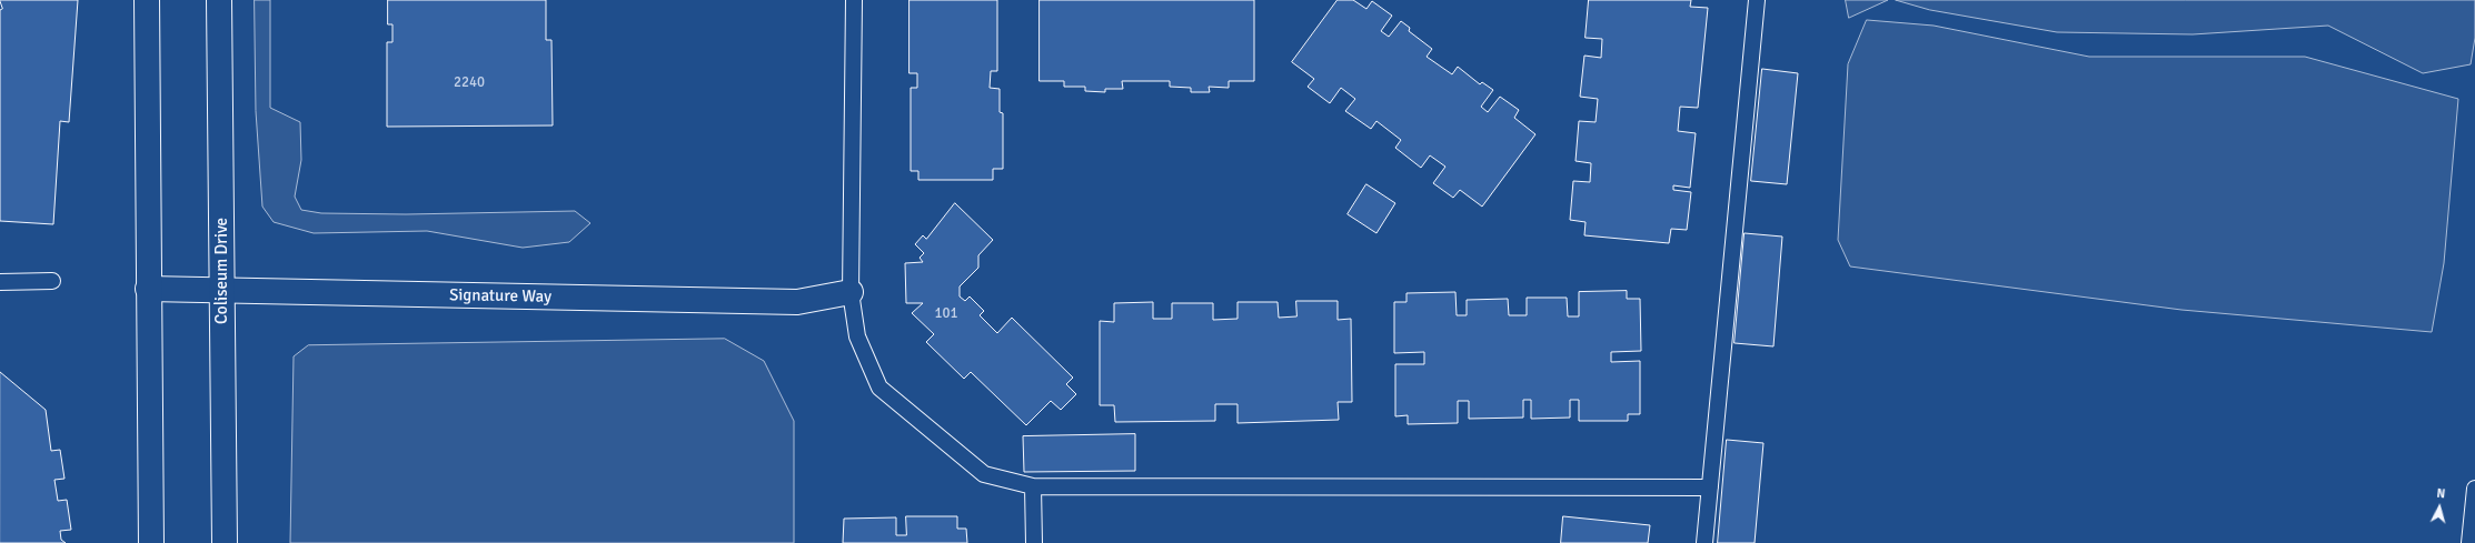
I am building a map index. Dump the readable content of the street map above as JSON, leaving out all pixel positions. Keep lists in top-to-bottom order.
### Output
{
  "streets": {
    "street": ["Coliseum Drive", "Signature Way"]
  },
  "crossings": [
    ["Coliseum Drive", "Signature Way"]
  ],
  "house_numbers": ["2240", "101"],
  "north": "top"
}
